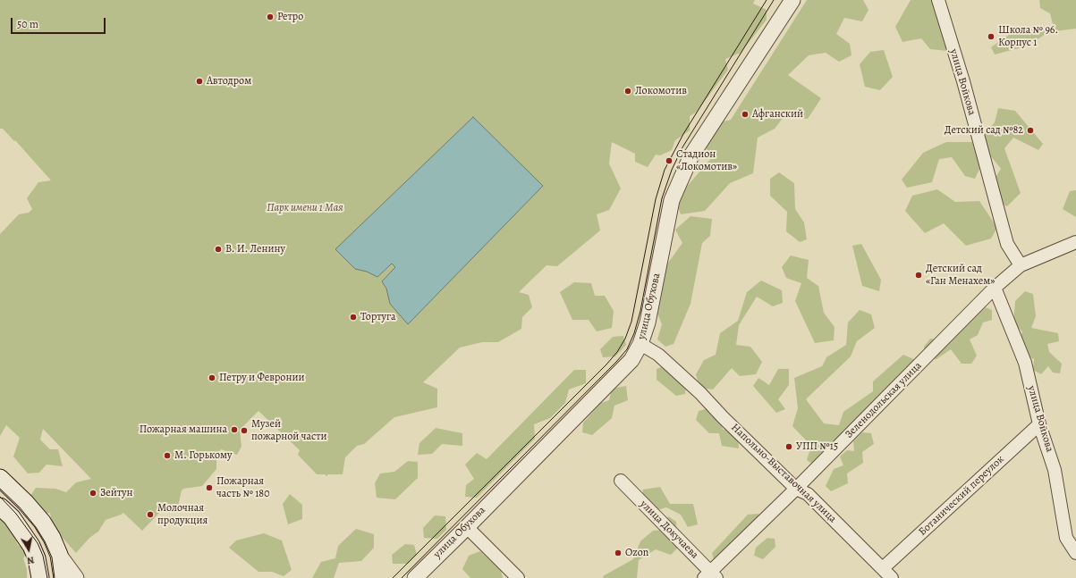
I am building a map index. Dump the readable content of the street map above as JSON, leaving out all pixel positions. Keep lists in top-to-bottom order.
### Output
{
  "streets": {
    "street": [
      "улица Войкова",
      "улица Обухова",
      "Зеленодольская улица",
      "Напольно-Выставочная улица",
      "Ботанический переулок",
      "улица Докучаева"
    ]
  },
  "crossings": [
    ["улица Войкова", "Зеленодольская улица"],
    ["улица Войкова", "Ботанический переулок"],
    ["улица Обухова", "Напольно-Выставочная улица"],
    ["Зеленодольская улица", "Напольно-Выставочная улица"],
    ["Зеленодольская улица", "улица Докучаева"],
    ["Напольно-Выставочная улица", "Ботанический переулок"]
  ],
  "parks": ["Парк имени 1 Мая"],
  "places": [
    "Ретро",
    "Школа № 96. Корпус 1",
    "Автодром",
    "Локомотив",
    "Афганский",
    "Детский сад №82",
    "Стадион «Локомотив»",
    "В. И. Ленину",
    "Детский сад «Ган Менахем»",
    "Тортуга",
    "Петру и Февронии",
    "Пожарная машина",
    "Музей пожарной части",
    "УПП №15",
    "М. Горькому",
    "Пожарная часть № 180",
    "Зейтун",
    "Молочная продукция",
    "Ozon"
  ],
  "scale_bar": "50 m",
  "north": "bottom"
}
